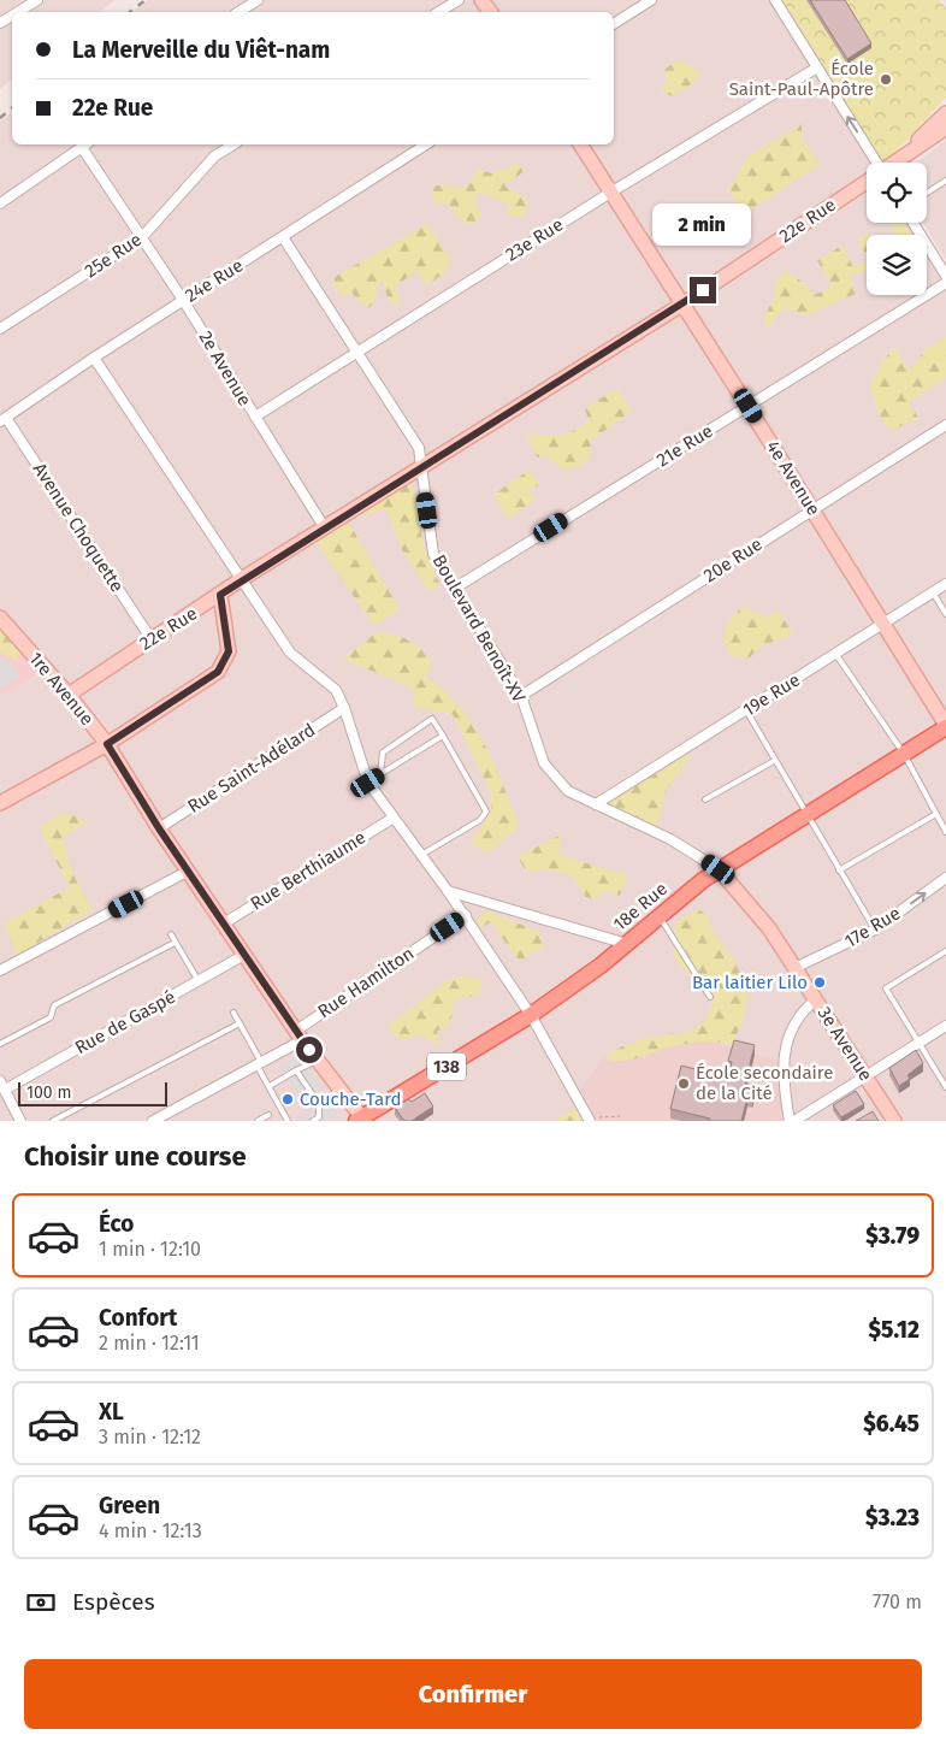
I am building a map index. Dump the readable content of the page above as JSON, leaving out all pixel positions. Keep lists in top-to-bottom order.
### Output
{
  "streets": {
    "main road": ["18e Rue", "138"],
    "street": [
      "22e Rue",
      "23e Rue",
      "25e Rue",
      "24e Rue",
      "2e Avenue",
      "21e Rue",
      "4e Avenue",
      "Avenue Choquette",
      "20e Rue",
      "Boulevard Benoît-XV",
      "1re Avenue",
      "19e Rue",
      "Rue Saint-Adélard",
      "Rue Berthiaume",
      "17e Rue",
      "Rue Hamilton",
      "Rue de Gaspé",
      "3e Avenue"
    ]
  },
  "crossings": [
    ["22e Rue", "2e Avenue"],
    ["22e Rue", "4e Avenue"],
    ["22e Rue", "Avenue Choquette"],
    ["22e Rue", "Boulevard Benoît-XV"],
    ["22e Rue", "1re Avenue"],
    ["23e Rue", "2e Avenue"],
    ["23e Rue", "4e Avenue"],
    ["23e Rue", "Boulevard Benoît-XV"],
    ["25e Rue", "2e Avenue"],
    ["24e Rue", "2e Avenue"],
    ["24e Rue", "Avenue Choquette"],
    ["24e Rue", "Boulevard Benoît-XV"],
    ["21e Rue", "4e Avenue"],
    ["21e Rue", "Boulevard Benoît-XV"],
    ["4e Avenue", "20e Rue"],
    ["4e Avenue", "19e Rue"],
    ["4e Avenue", "18e Rue"],
    ["20e Rue", "Boulevard Benoît-XV"],
    ["Boulevard Benoît-XV", "19e Rue"],
    ["Boulevard Benoît-XV", "18e Rue"],
    ["Boulevard Benoît-XV", "17e Rue"],
    ["Boulevard Benoît-XV", "3e Avenue"],
    ["1re Avenue", "Rue Saint-Adélard"],
    ["1re Avenue", "Rue Berthiaume"],
    ["1re Avenue", "18e Rue"],
    ["1re Avenue", "Rue Hamilton"],
    ["1re Avenue", "Rue de Gaspé"],
    ["17e Rue", "3e Avenue"]
  ],
  "one_way": ["17e Rue"],
  "places": [
    "École Saint-Paul-Apôtre",
    "Bar laitier Lilo",
    "École secondaire de la Cité",
    "Couche-Tard"
  ],
  "scale_bar": "100 m",
  "page": {
    "banner": ["La Merveille du Viêt-nam", "22e Rue"],
    "bubble": "2 min",
    "scale": "100 m",
    "heading": "Choisir une course",
    "list": [
      {
        "name": "Éco",
        "note": "1 min · 12:10",
        "value": "$3.79"
      },
      {
        "name": "Confort",
        "note": "2 min · 12:11",
        "value": "$5.12"
      },
      {
        "name": "XL",
        "note": "3 min · 12:12",
        "value": "$6.45"
      },
      {
        "name": "Green",
        "note": "4 min · 12:13",
        "value": "$3.23"
      }
    ],
    "pay": ["Espèces", "770 m"],
    "buttons": "Confirmer"
  }
}
